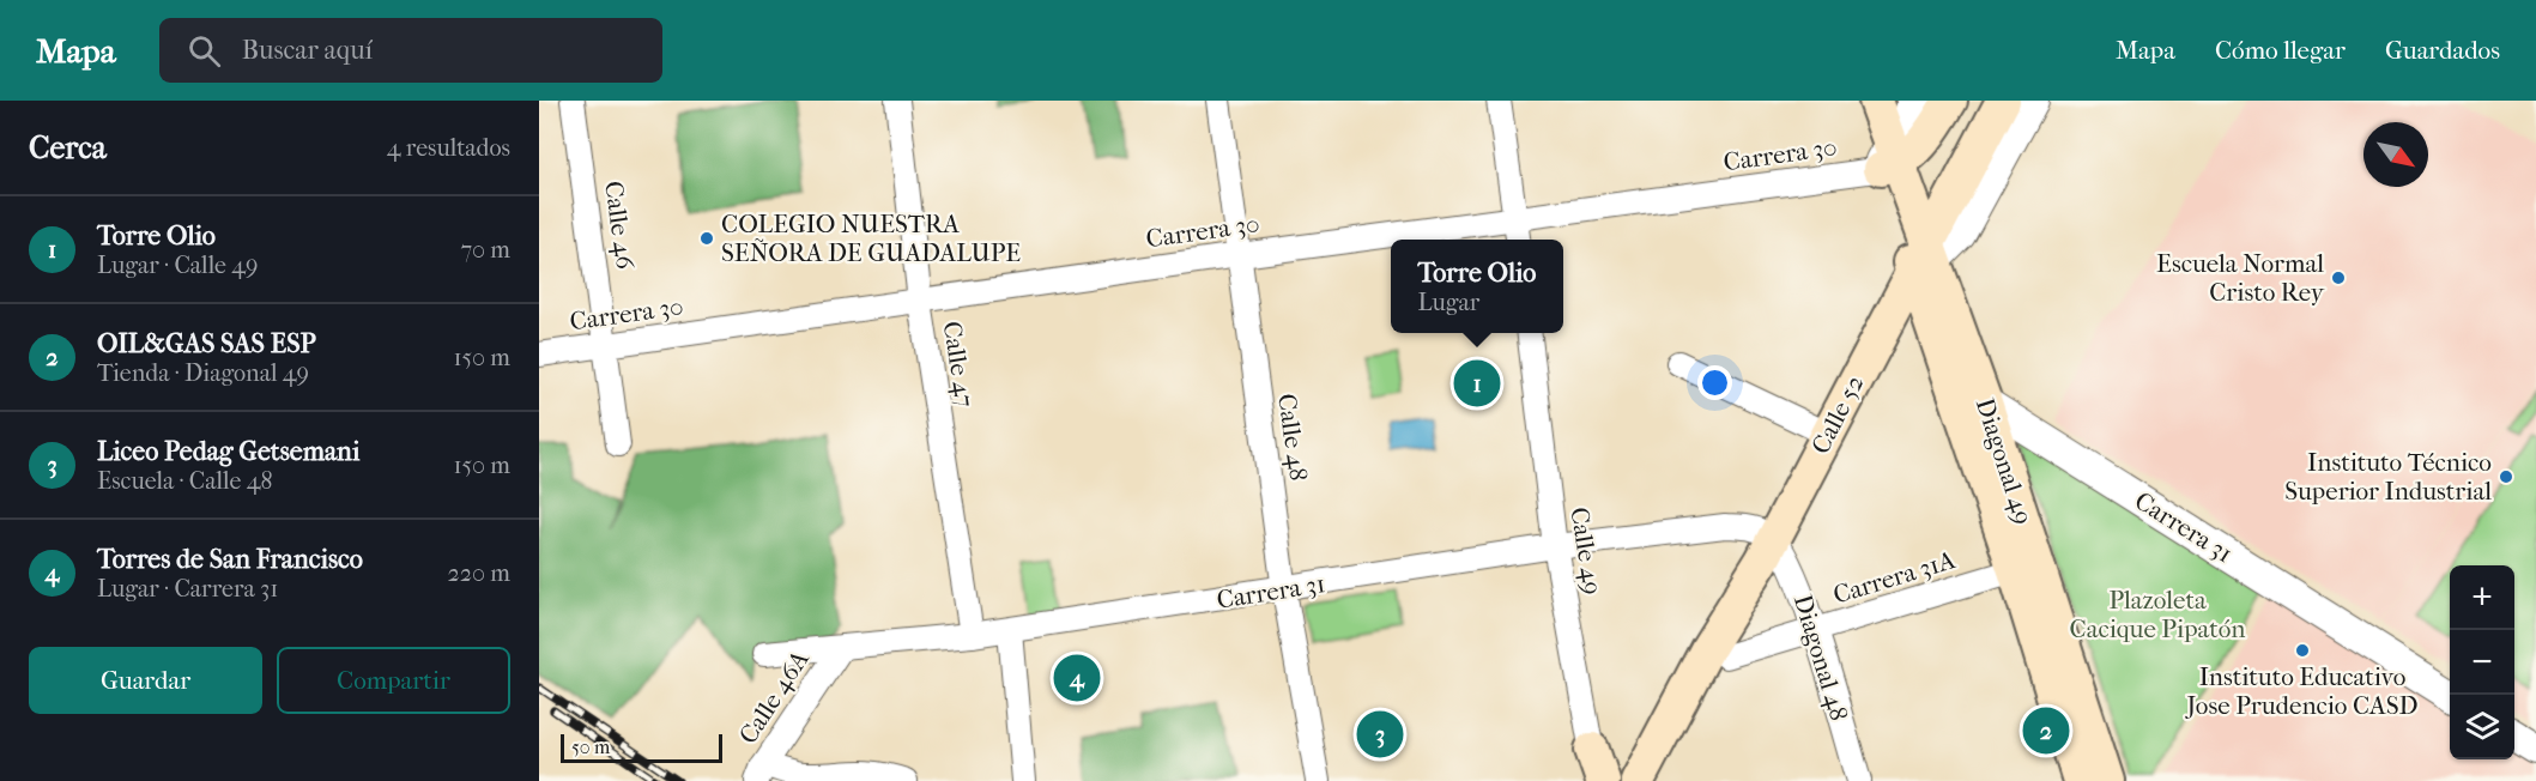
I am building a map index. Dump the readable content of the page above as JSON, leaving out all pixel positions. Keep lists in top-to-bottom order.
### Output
{
  "streets": {
    "main road": ["Calle 52", "Diagonal 49"],
    "street": [
      "Carrera 30",
      "Calle 46",
      "Calle 47",
      "Calle 48",
      "Carrera 31",
      "Calle 49",
      "Carrera 31A",
      "Diagonal 48",
      "Calle 46A"
    ]
  },
  "crossings": [
    ["Carrera 30", "Calle 46"],
    ["Carrera 30", "Calle 47"],
    ["Carrera 30", "Calle 48"],
    ["Carrera 30", "Diagonal 49"],
    ["Calle 47", "Carrera 31"],
    ["Calle 52", "Diagonal 49"],
    ["Calle 52", "Carrera 31"],
    ["Calle 52", "Carrera 31A"],
    ["Calle 52", "Diagonal 48"],
    ["Calle 48", "Carrera 31"],
    ["Diagonal 49", "Carrera 31"],
    ["Diagonal 49", "Carrera 31A"],
    ["Carrera 31", "Calle 49"],
    ["Carrera 31", "Diagonal 48"],
    ["Carrera 31", "Calle 46A"],
    ["Carrera 31A", "Diagonal 48"]
  ],
  "parks": ["Plazoleta Cacique Pipatón"],
  "places": [
    "COLEGIO NUESTRA SEÑORA DE GUADALUPE",
    "Escuela Normal Cristo Rey",
    "Instituto Técnico Superior Industrial",
    "Instituto Educativo Jose Prudencio CASD"
  ],
  "scale_bar": "50 m",
  "north": "bottom right",
  "page": {
    "header": "Mapa",
    "search": "Buscar aquí",
    "nav": ["Mapa", "Cómo llegar", "Guardados"],
    "heading": ["Cerca", "4 resultados"],
    "list": [
      {
        "mark": "1",
        "name": "Torre Olio",
        "note": "Lugar · Calle 49",
        "value": "70 m"
      },
      {
        "mark": "2",
        "name": "OIL&GAS SAS ESP",
        "note": "Tienda · Diagonal 49",
        "value": "150 m"
      },
      {
        "mark": "3",
        "name": "Liceo Pedag Getsemani",
        "note": "Escuela · Calle 48",
        "value": "150 m"
      },
      {
        "mark": "4",
        "name": "Torres de San Francisco",
        "note": "Lugar · Carrera 31",
        "value": "220 m"
      }
    ],
    "popup": ["Torre Olio", "Lugar"],
    "pins": [
      "1",
      "4",
      "2",
      "3"
    ],
    "map_buttons": ["+", "−"],
    "buttons": ["Guardar", "Compartir"],
    "scale": "50 m"
  }
}
